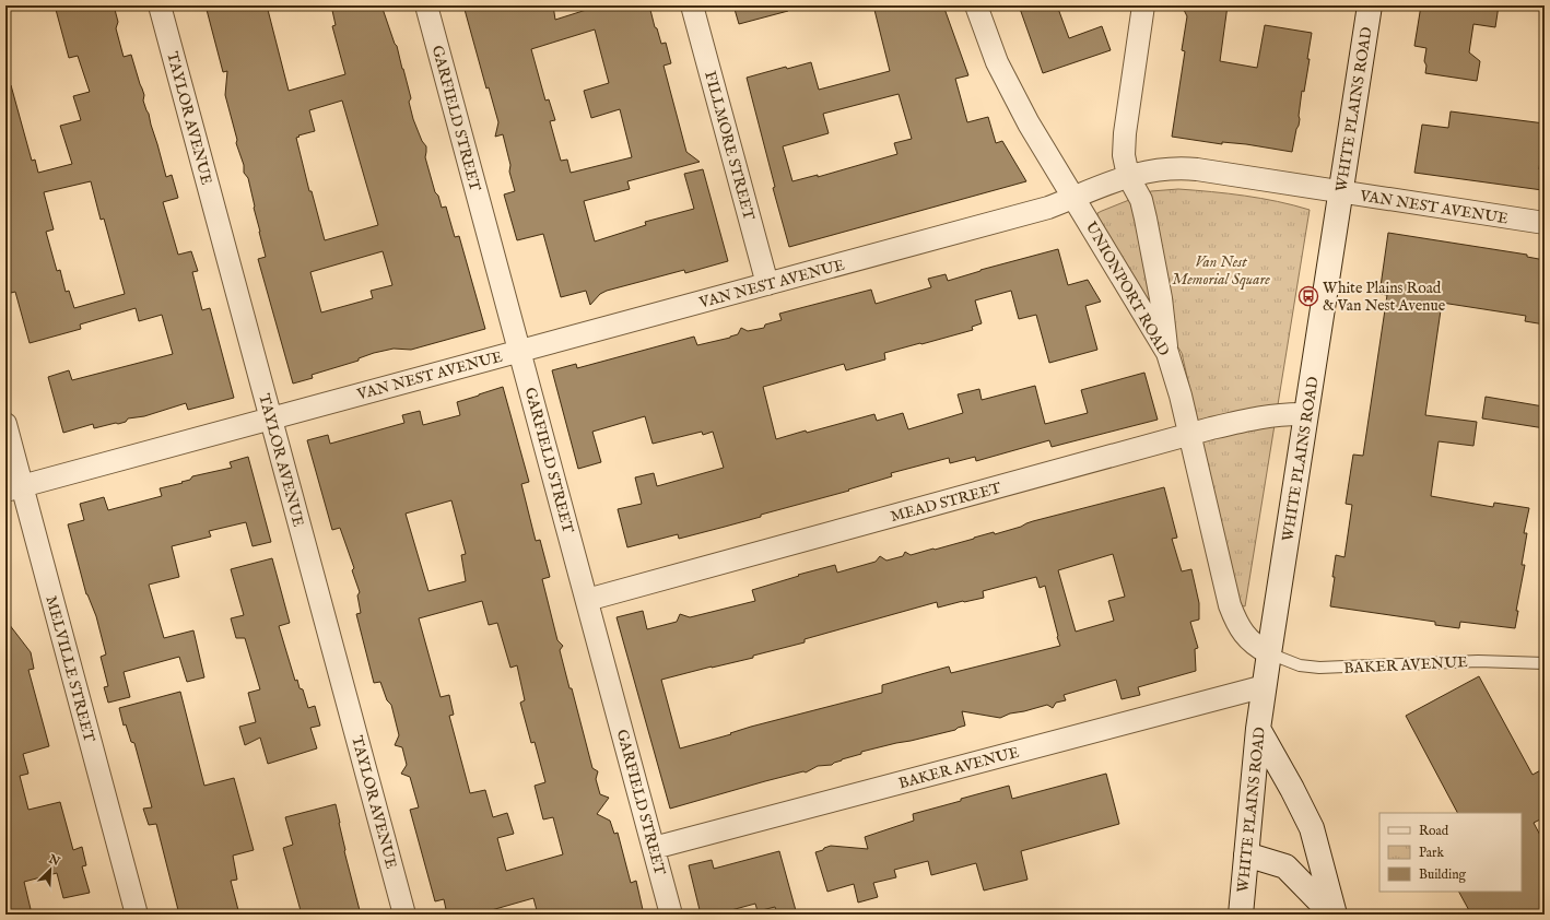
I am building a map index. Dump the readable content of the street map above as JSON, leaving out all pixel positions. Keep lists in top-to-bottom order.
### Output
{
  "streets": {
    "main road": ["WHITE PLAINS ROAD"],
    "street": [
      "TAYLOR AVENUE",
      "GARFIELD STREET",
      "FILLMORE STREET",
      "VAN NEST AVENUE",
      "UNIONPORT ROAD",
      "MEAD STREET",
      "BAKER AVENUE",
      "MELVILLE STREET"
    ]
  },
  "crossings": [
    ["WHITE PLAINS ROAD", "VAN NEST AVENUE"],
    ["WHITE PLAINS ROAD", "UNIONPORT ROAD"],
    ["WHITE PLAINS ROAD", "MEAD STREET"],
    ["WHITE PLAINS ROAD", "BAKER AVENUE"],
    ["TAYLOR AVENUE", "VAN NEST AVENUE"],
    ["GARFIELD STREET", "VAN NEST AVENUE"],
    ["GARFIELD STREET", "MEAD STREET"],
    ["GARFIELD STREET", "BAKER AVENUE"],
    ["FILLMORE STREET", "VAN NEST AVENUE"],
    ["VAN NEST AVENUE", "UNIONPORT ROAD"],
    ["VAN NEST AVENUE", "MELVILLE STREET"],
    ["UNIONPORT ROAD", "MEAD STREET"],
    ["UNIONPORT ROAD", "BAKER AVENUE"]
  ],
  "parks": ["Van Nest Memorial Square"],
  "places": {
    "bus stop": ["White Plains Road & Van Nest Avenue"]
  },
  "legend": ["Road", "Park", "Building"],
  "north": "top right"
}
